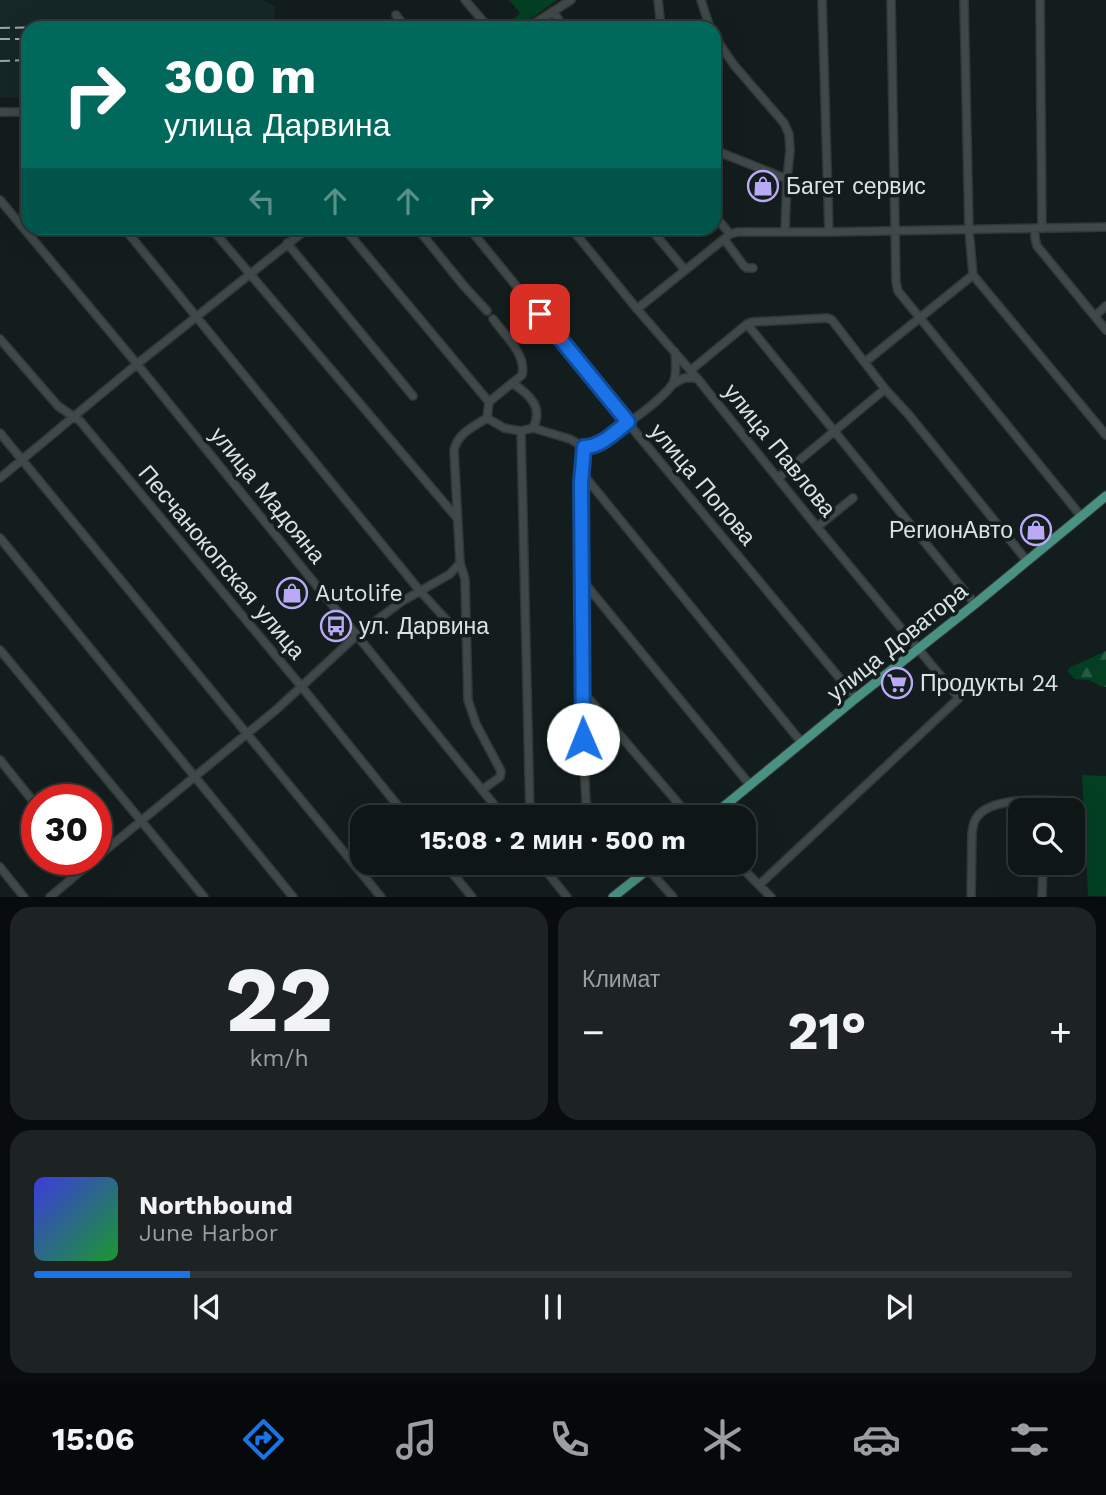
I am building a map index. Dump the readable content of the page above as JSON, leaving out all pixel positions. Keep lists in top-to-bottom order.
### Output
{
  "streets": {
    "main road": ["улица Доватора"],
    "street": [
      "улица Павлова",
      "улица Попова",
      "улица Мадояна",
      "Песчанокопская улица"
    ]
  },
  "crossings": [
    ["улица Павлова", "улица Доватора"],
    ["улица Попова", "улица Доватора"]
  ],
  "places": {
    "shop": ["Багет сервис", "РегионАвто", "Autolife"],
    "bus stop": ["ул. Дарвина"],
    "supermarket": ["Продукты 24"]
  },
  "page": {
    "turn": ["300 m", "улица Дарвина"],
    "limit": "30",
    "trip": "15:08 · 2 мин · 500 m",
    "tile": [
      ["22", "km/h"],
      "Климат"
    ],
    "heat": ["−", "21°", "+"],
    "song": ["Northbound", "June Harbor"],
    "tabs": "15:06"
  }
}
